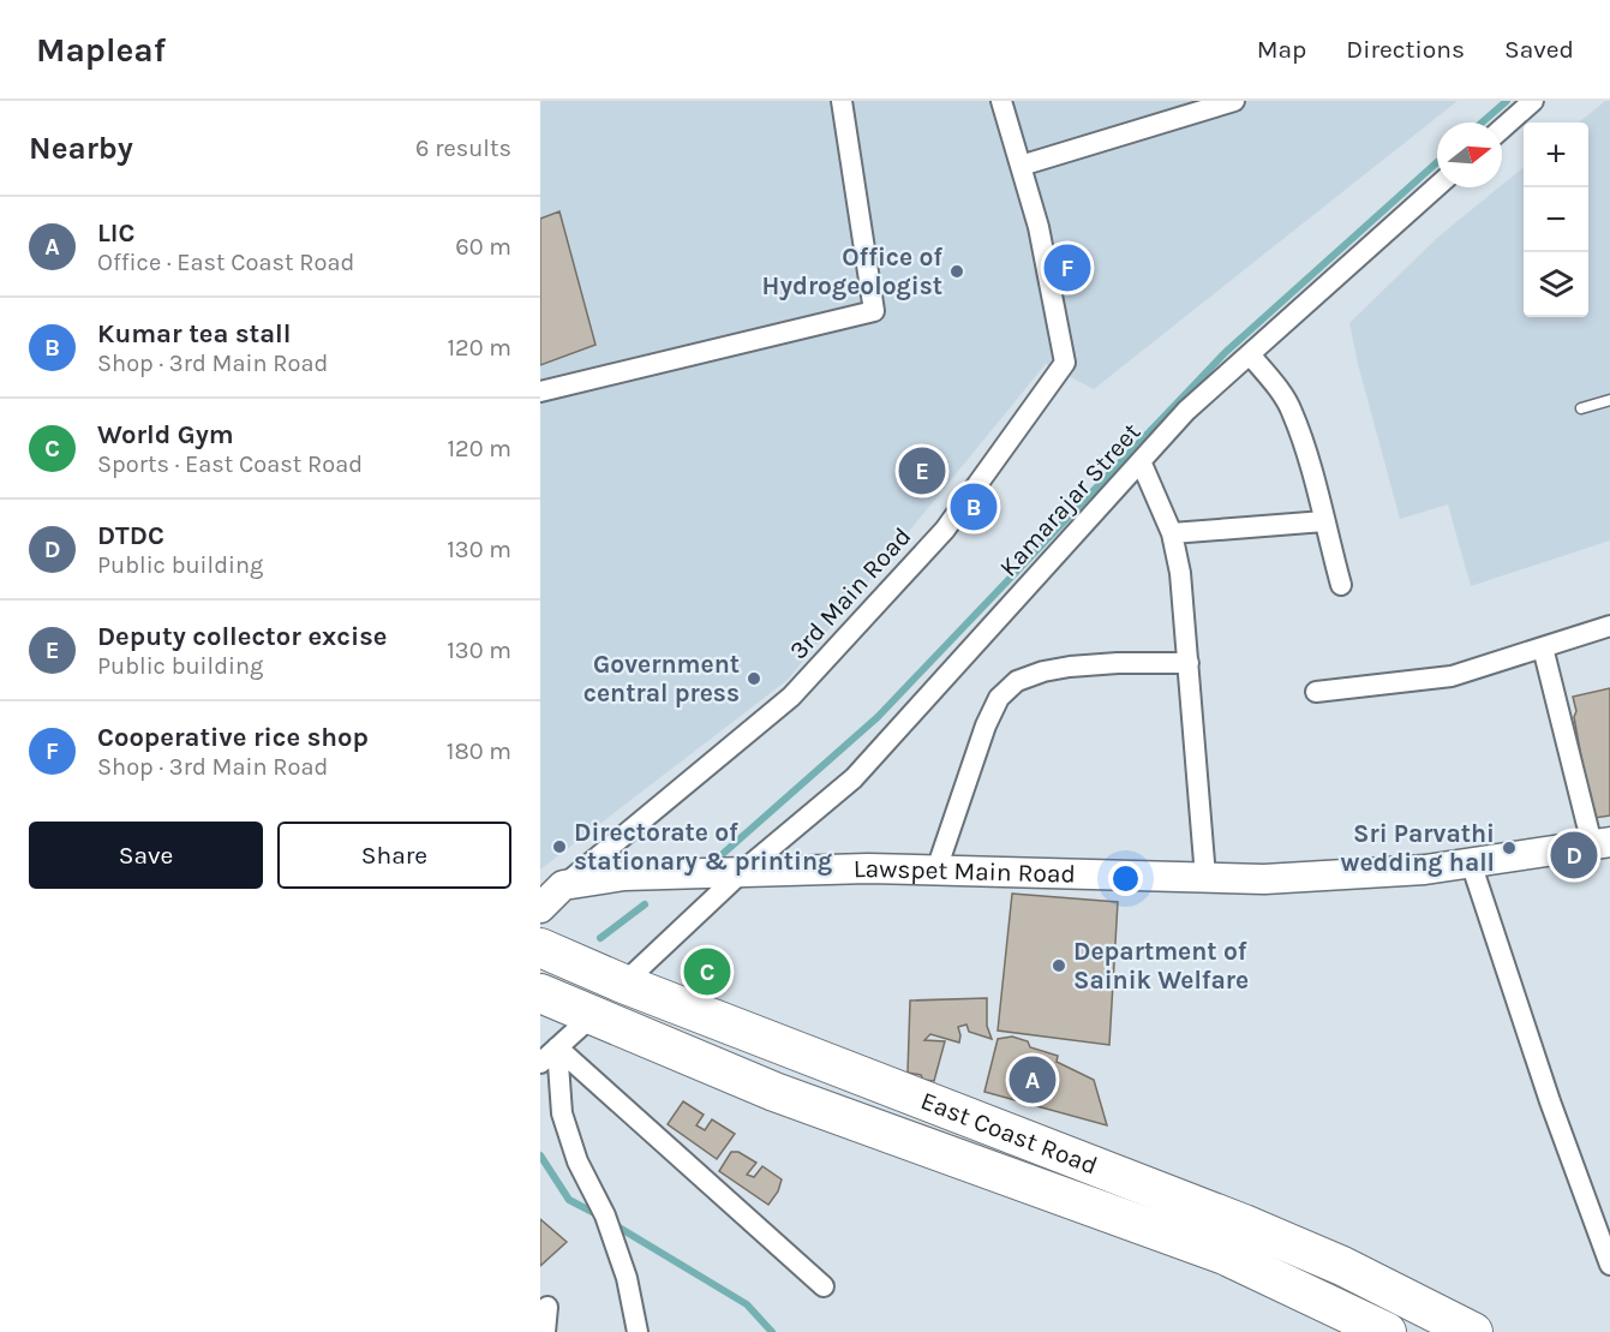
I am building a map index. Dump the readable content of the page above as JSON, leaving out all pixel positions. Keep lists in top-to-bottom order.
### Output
{
  "streets": {
    "highway": ["East Coast Road"],
    "street": ["Kamarajar Street", "3rd Main Road", "Lawspet Main Road"]
  },
  "crossings": [
    ["Kamarajar Street", "Lawspet Main Road"],
    ["Kamarajar Street", "East Coast Road"],
    ["3rd Main Road", "Lawspet Main Road"]
  ],
  "places": [
    "Office of Hydrogeologist",
    "Government central press",
    "Directorate of stationary & printing",
    "Sri Parvathi wedding hall",
    "Department of Sainik Welfare"
  ],
  "north": "right",
  "page": {
    "header": "Mapleaf",
    "nav": ["Map", "Directions", "Saved"],
    "heading": ["Nearby", "6 results"],
    "map_buttons": ["+", "−"],
    "list": [
      {
        "mark": "A",
        "name": "LIC",
        "note": "Office · East Coast Road",
        "value": "60 m"
      },
      {
        "mark": "B",
        "name": "Kumar tea stall",
        "note": "Shop · 3rd Main Road",
        "value": "120 m"
      },
      {
        "mark": "C",
        "name": "World Gym",
        "note": "Sports · East Coast Road",
        "value": "120 m"
      },
      {
        "mark": "D",
        "name": "DTDC",
        "note": "Public building",
        "value": "130 m"
      },
      {
        "mark": "E",
        "name": "Deputy collector excise",
        "note": "Public building",
        "value": "130 m"
      },
      {
        "mark": "F",
        "name": "Cooperative rice shop",
        "note": "Shop · 3rd Main Road",
        "value": "180 m"
      }
    ],
    "pins": [
      "F",
      "E",
      "B",
      "D",
      "C",
      "A"
    ],
    "buttons": ["Save", "Share"]
  }
}
